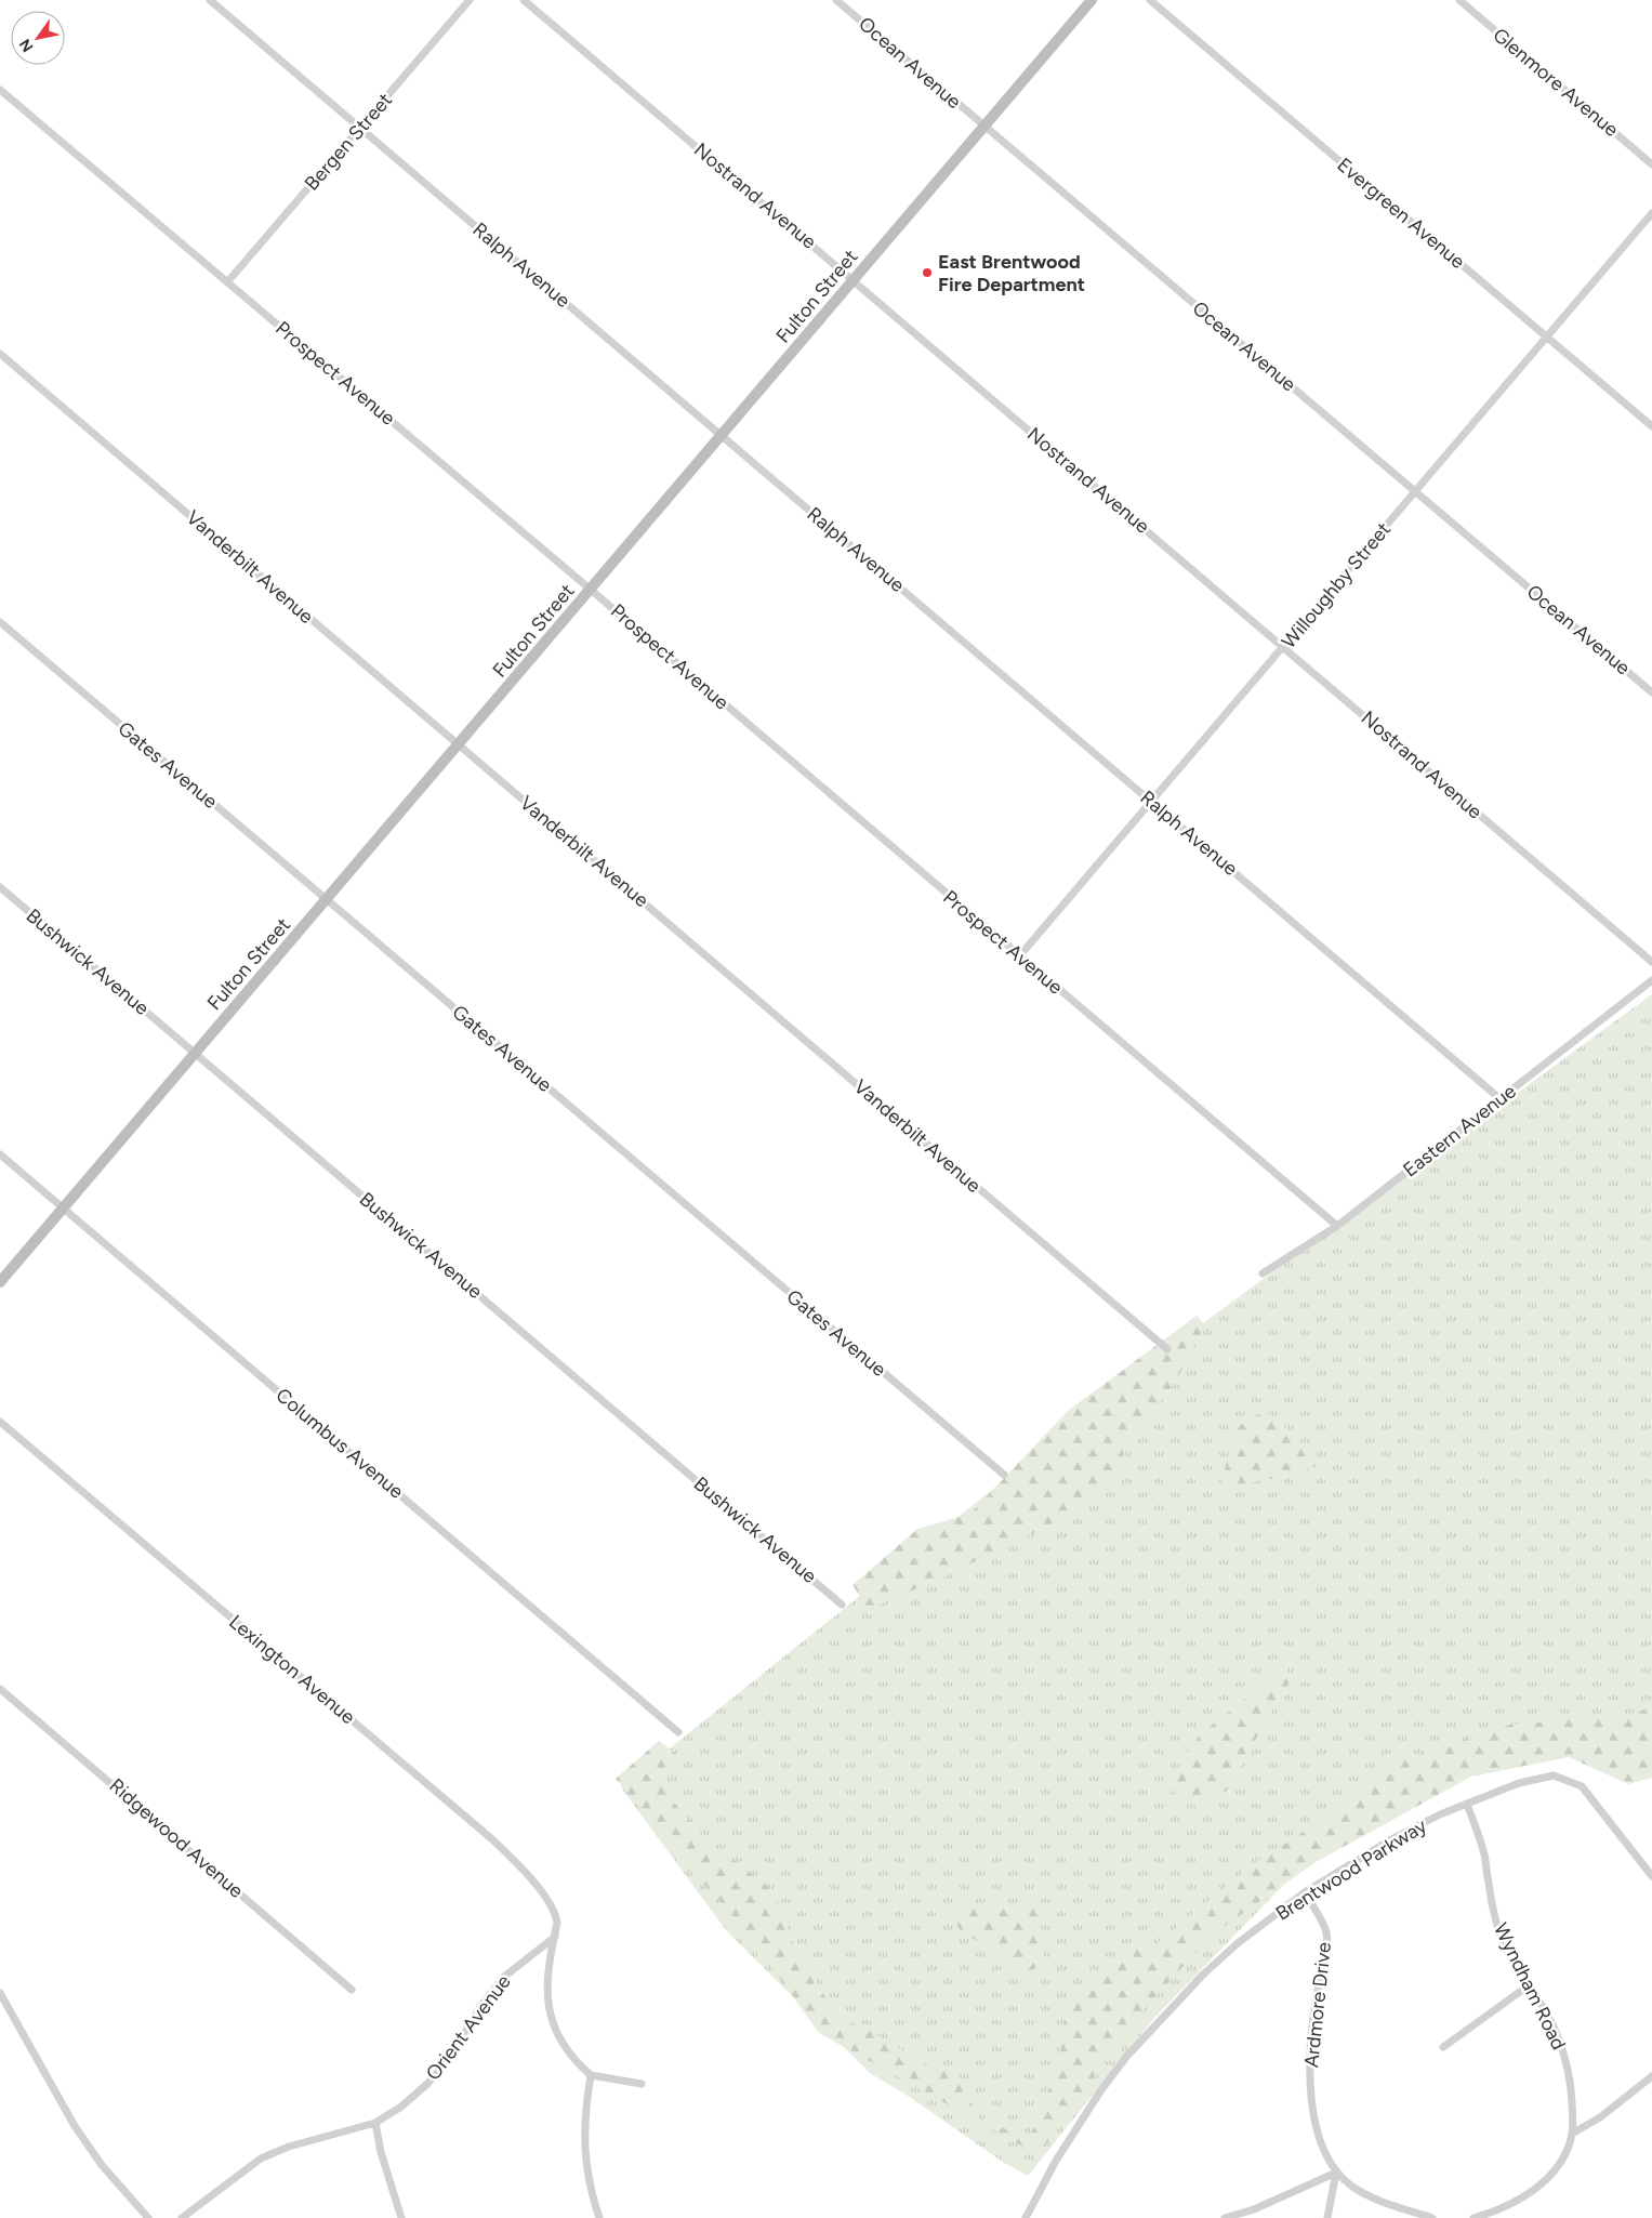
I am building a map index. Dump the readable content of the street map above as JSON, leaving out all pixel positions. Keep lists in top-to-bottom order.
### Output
{
  "streets": {
    "street": [
      "Ocean Avenue",
      "Glenmore Avenue",
      "Bergen Street",
      "Nostrand Avenue",
      "Evergreen Avenue",
      "Ralph Avenue",
      "Fulton Street",
      "Prospect Avenue",
      "Vanderbilt Avenue",
      "Willoughby Street",
      "Gates Avenue",
      "Bushwick Avenue",
      "Eastern Avenue",
      "Columbus Avenue",
      "Lexington Avenue",
      "Ridgewood Avenue",
      "Brentwood Parkway",
      "Wyndham Road",
      "Ardmore Drive",
      "Orient Avenue"
    ]
  },
  "crossings": [
    ["Ocean Avenue", "Fulton Street"],
    ["Ocean Avenue", "Willoughby Street"],
    ["Bergen Street", "Ralph Avenue"],
    ["Bergen Street", "Prospect Avenue"],
    ["Nostrand Avenue", "Fulton Street"],
    ["Nostrand Avenue", "Willoughby Street"],
    ["Evergreen Avenue", "Willoughby Street"],
    ["Ralph Avenue", "Fulton Street"],
    ["Ralph Avenue", "Willoughby Street"],
    ["Ralph Avenue", "Eastern Avenue"],
    ["Fulton Street", "Prospect Avenue"],
    ["Fulton Street", "Vanderbilt Avenue"],
    ["Fulton Street", "Gates Avenue"],
    ["Fulton Street", "Bushwick Avenue"],
    ["Fulton Street", "Columbus Avenue"],
    ["Prospect Avenue", "Willoughby Street"],
    ["Prospect Avenue", "Eastern Avenue"],
    ["Lexington Avenue", "Orient Avenue"],
    ["Brentwood Parkway", "Wyndham Road"],
    ["Brentwood Parkway", "Ardmore Drive"]
  ],
  "places": ["East Brentwood Fire Department"],
  "north": "bottom left"
}
